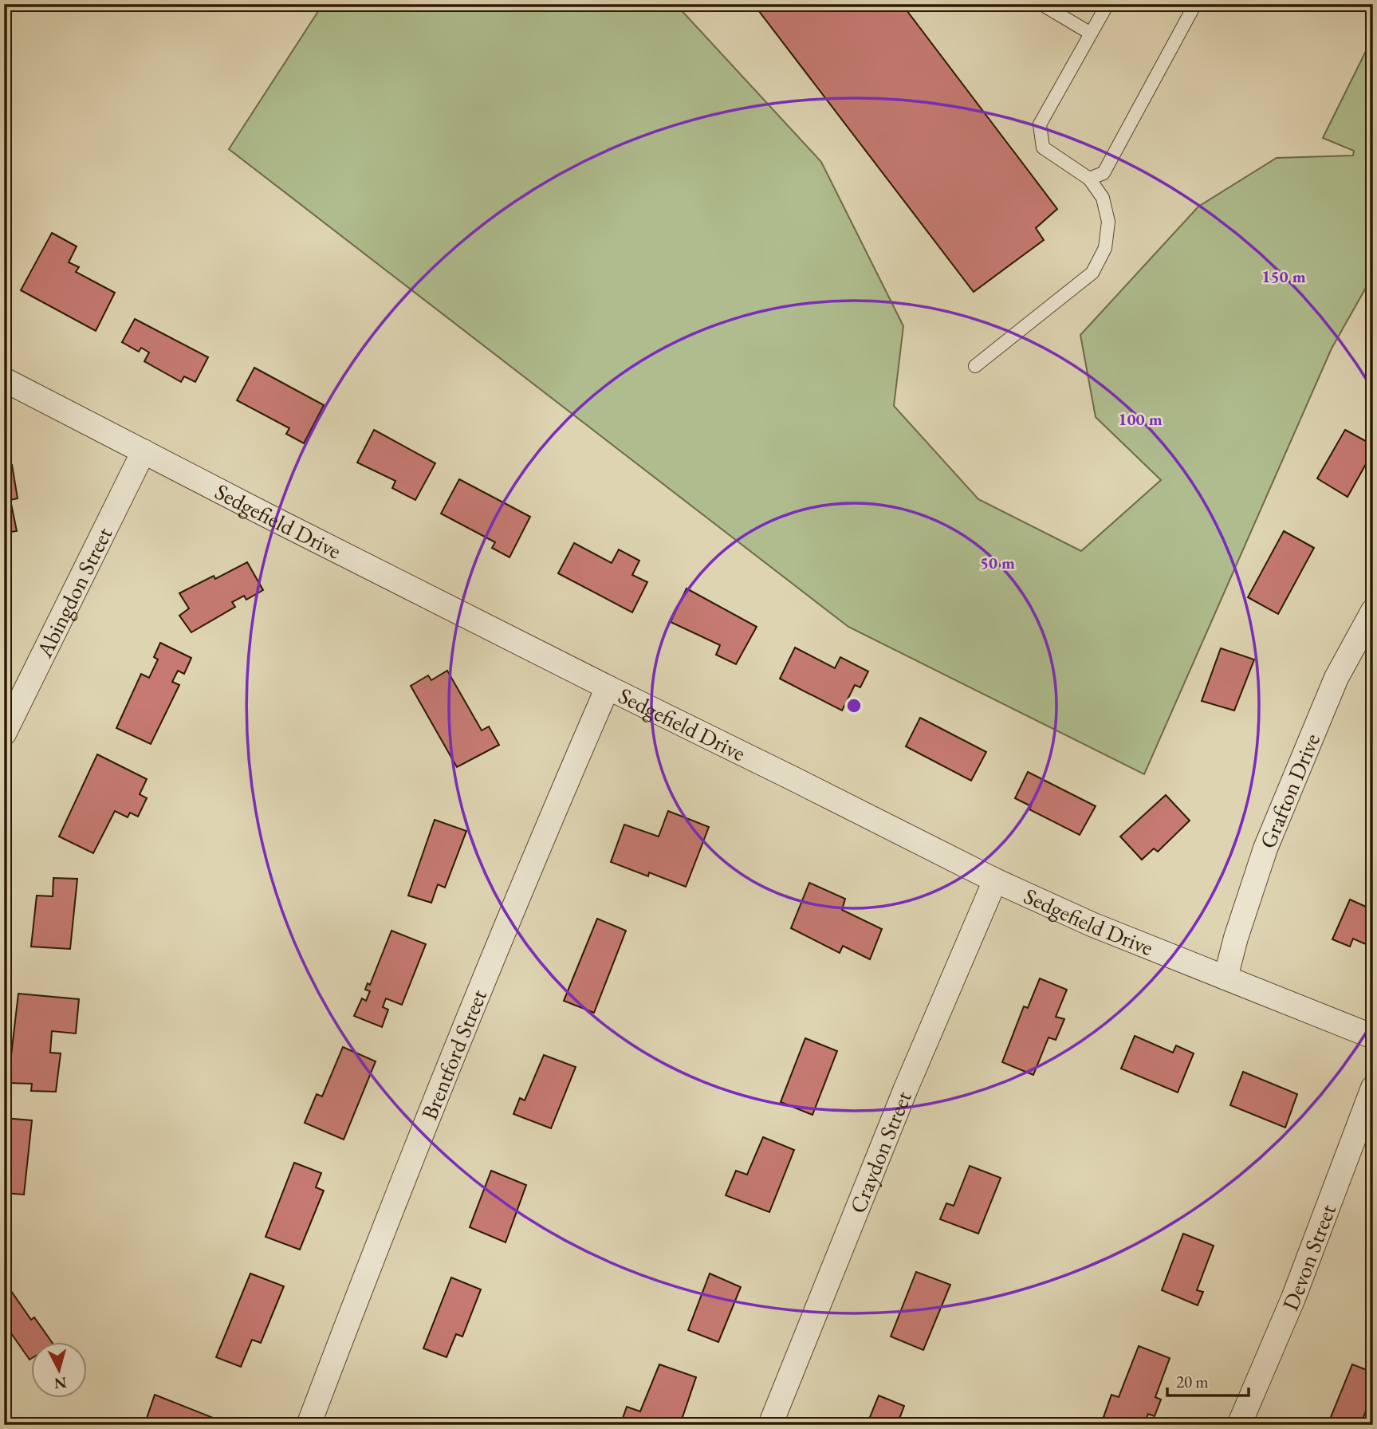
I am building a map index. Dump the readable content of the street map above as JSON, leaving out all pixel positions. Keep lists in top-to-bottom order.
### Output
{
  "streets": {
    "street": [
      "Sedgefield Drive",
      "Abingdon Street",
      "Grafton Drive",
      "Brentford Street",
      "Craydon Street",
      "Devon Street"
    ]
  },
  "crossings": [
    ["Sedgefield Drive", "Abingdon Street"],
    ["Sedgefield Drive", "Grafton Drive"],
    ["Sedgefield Drive", "Brentford Street"],
    ["Sedgefield Drive", "Craydon Street"]
  ],
  "scale_bar": "20 m",
  "north": "bottom",
  "rings": ["150 m", "100 m", "50 m"]
}
